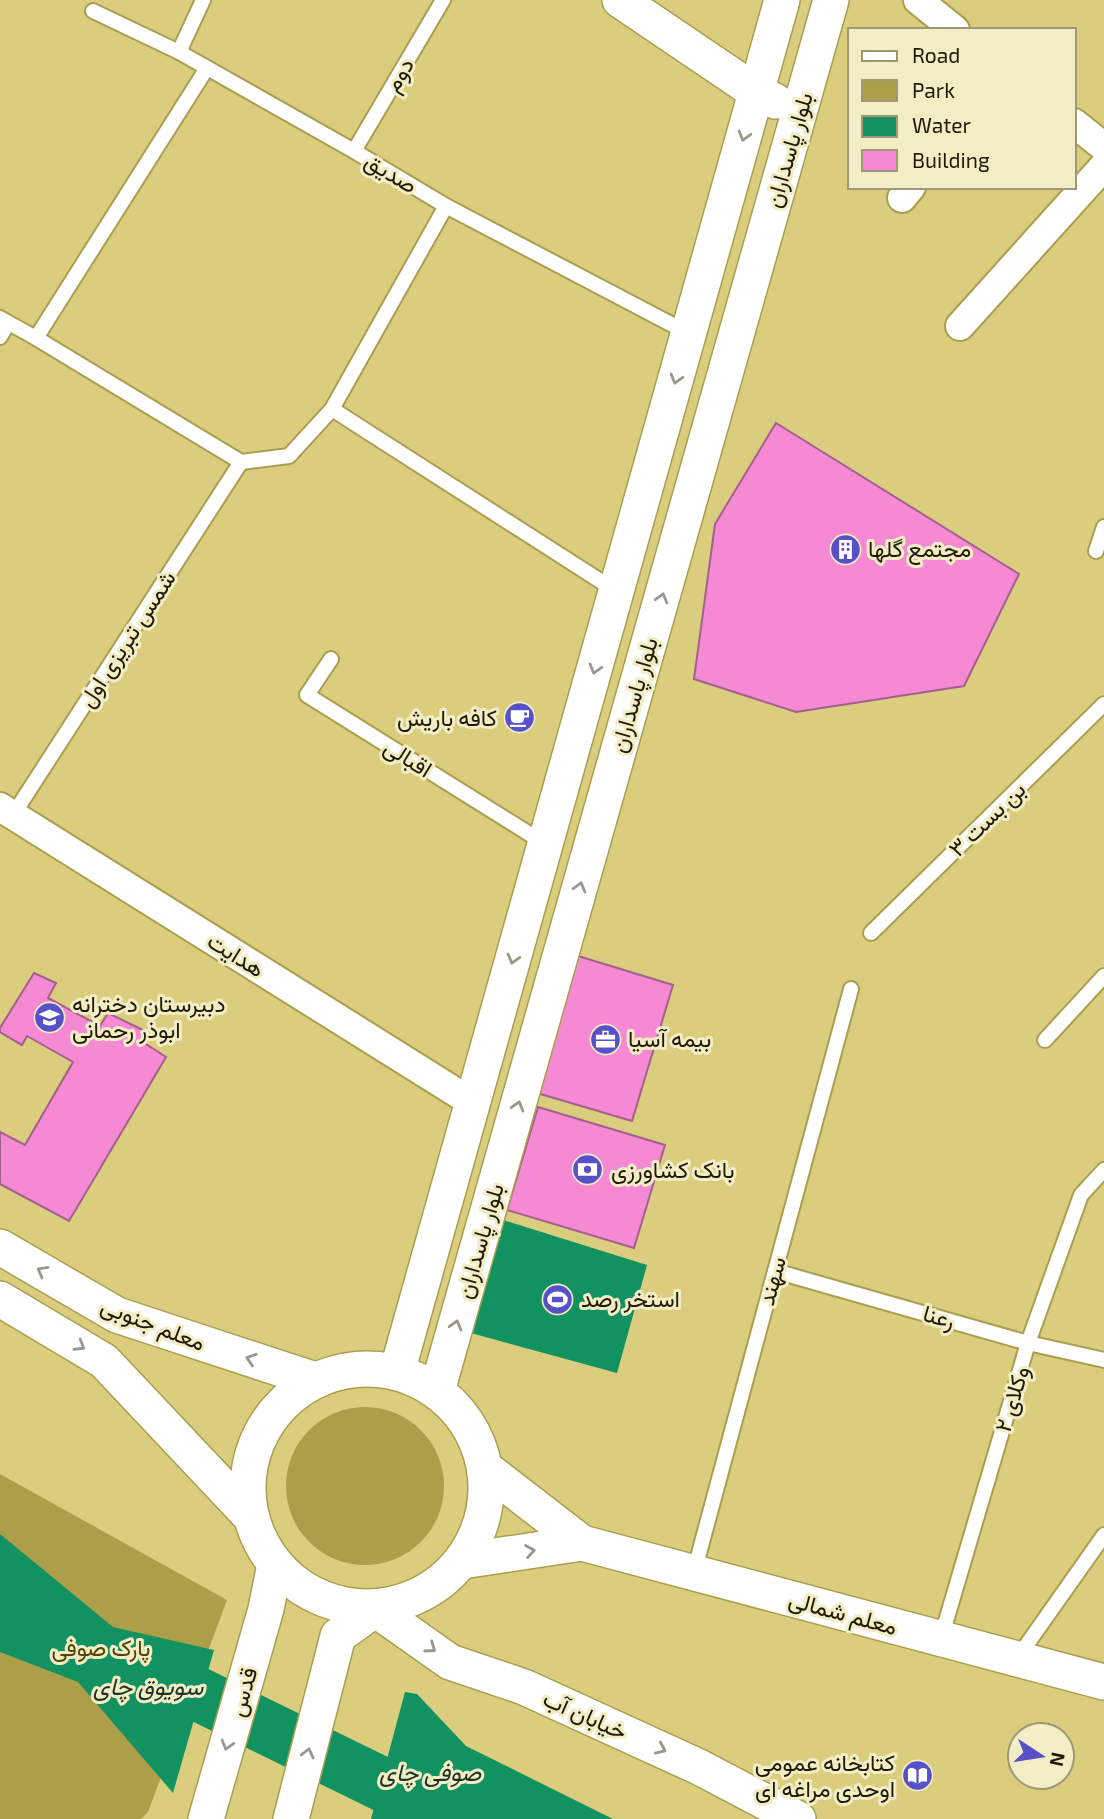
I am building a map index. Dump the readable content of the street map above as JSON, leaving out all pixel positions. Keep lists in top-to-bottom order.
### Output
{
  "streets": {
    "street": [
      "بلوار پاسداران",
      "هدایت",
      "معلم جنوبی",
      "معلم شمالی",
      "قدس",
      "خیابان آب"
    ],
    "lane": [
      "دوم",
      "صدیق",
      "شمس تبریزی اول",
      "اقبالی",
      "بن بست ۳",
      "سهند",
      "رعنا",
      "وکلای ۲"
    ]
  },
  "crossings": [
    ["دوم", "صدیق"],
    ["بلوار پاسداران", "صدیق"],
    ["بلوار پاسداران", "اقبالی"],
    ["بلوار پاسداران", "هدایت"],
    ["بلوار پاسداران", "معلم جنوبی"],
    ["بلوار پاسداران", "قدس"],
    ["بلوار پاسداران", "خیابان آب"],
    ["شمس تبریزی اول", "هدایت"],
    ["سهند", "رعنا"],
    ["سهند", "معلم شمالی"],
    ["رعنا", "وکلای ۲"],
    ["معلم جنوبی", "قدس"],
    ["معلم جنوبی", "خیابان آب"],
    ["وکلای ۲", "معلم شمالی"],
    ["قدس", "خیابان آب"]
  ],
  "one_way": ["خیابان آب"],
  "water": ["سویوق چای", "صوفی چای"],
  "parks": ["پارک صوفی"],
  "places": {
    "building": ["مجتمع گلها"],
    "cafe": ["کافه باریش"],
    "school or university": ["دبیرستان دخترانه ابوذر رحمانی"],
    "office": ["بیمه آسیا"],
    "bank": ["بانک کشاورزی"],
    "sports": ["استخر رصد"],
    "library": ["کتابخانه عمومی اوحدی مراغه ای"]
  },
  "legend": [
    "Road",
    "Park",
    "Water",
    "Building"
  ],
  "north": "right"
}
